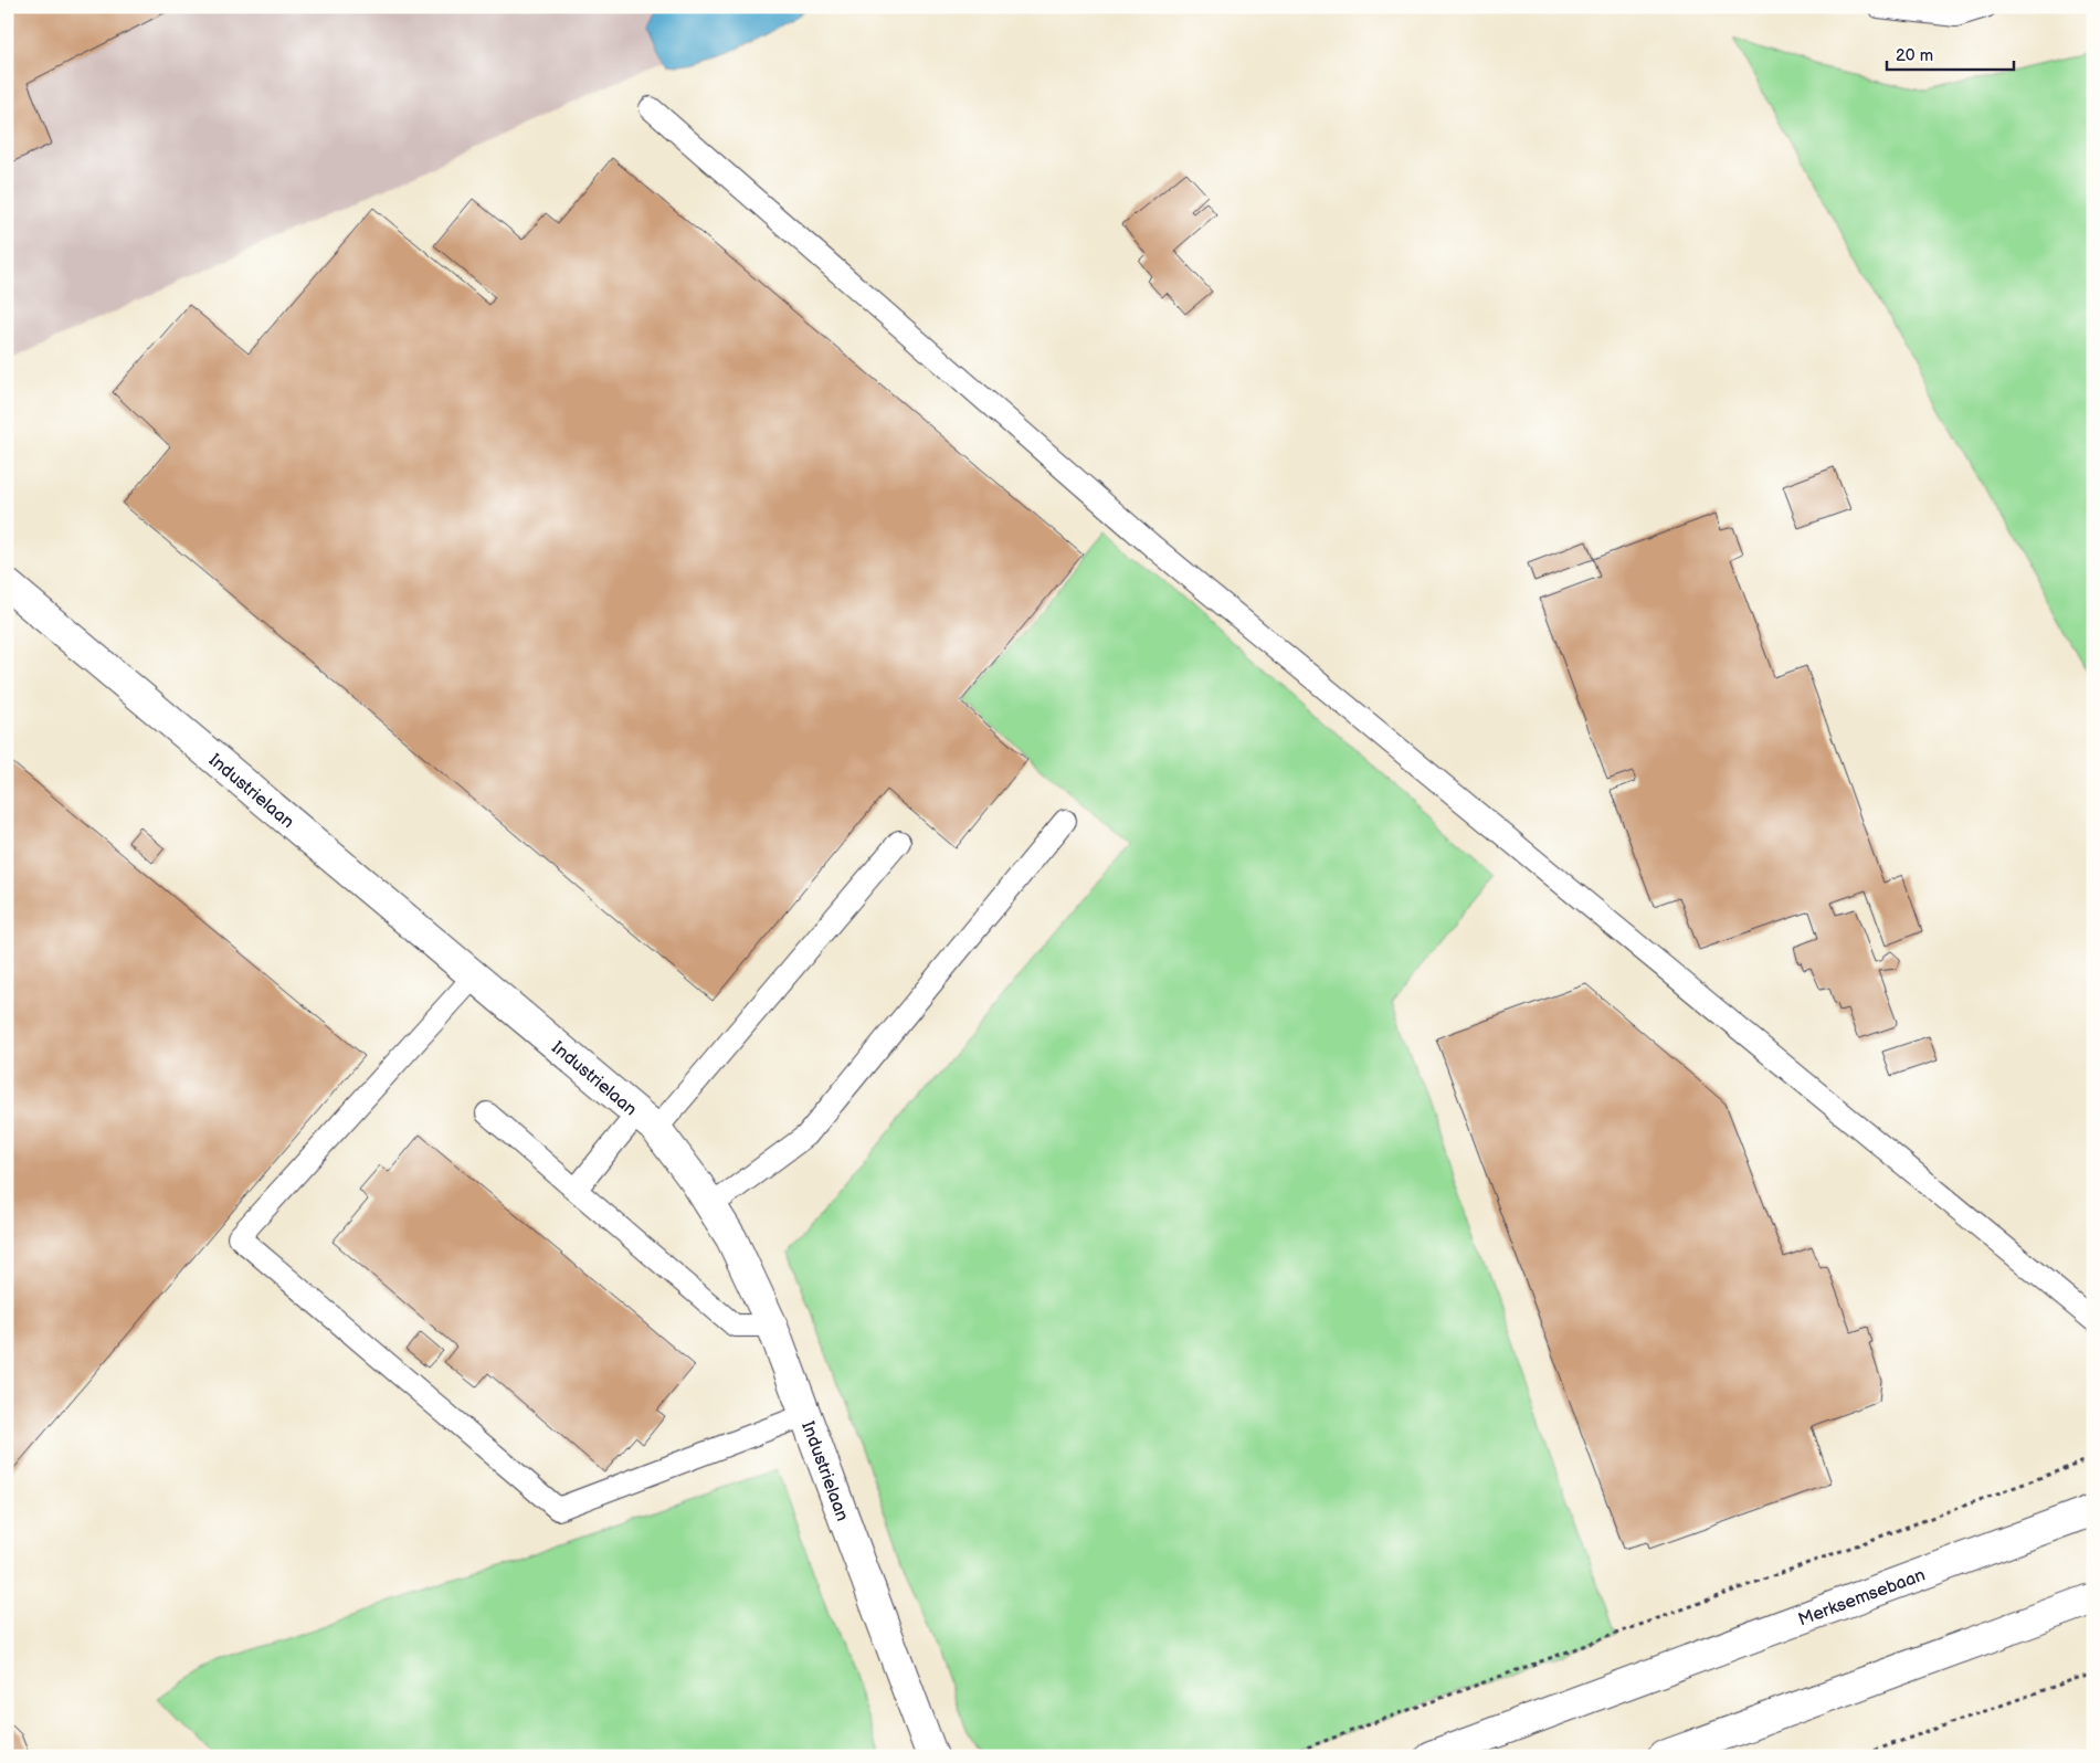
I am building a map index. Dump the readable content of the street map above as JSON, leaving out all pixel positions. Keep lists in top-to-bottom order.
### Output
{
  "streets": {
    "street": ["Industrielaan", "Merksemsebaan"]
  },
  "scale_bar": "20 m"
}
